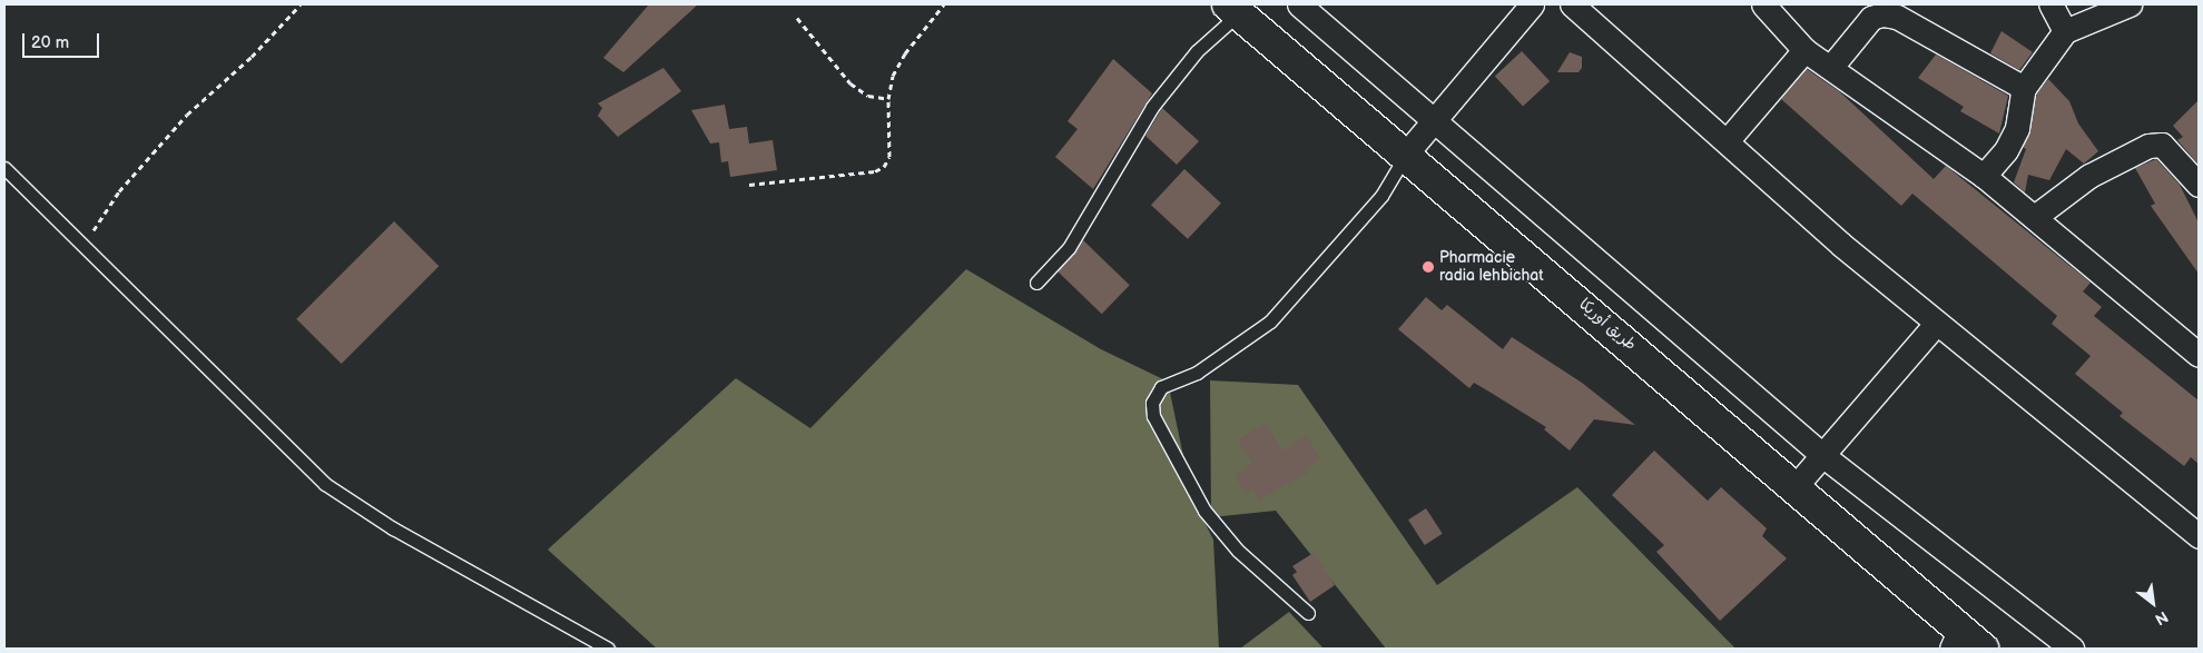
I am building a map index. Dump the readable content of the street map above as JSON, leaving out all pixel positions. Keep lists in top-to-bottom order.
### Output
{
  "streets": {
    "street": ["طريق أوريكا"]
  },
  "places": ["Pharmacie radia lehbichat"],
  "scale_bar": "20 m",
  "north": "bottom right"
}
